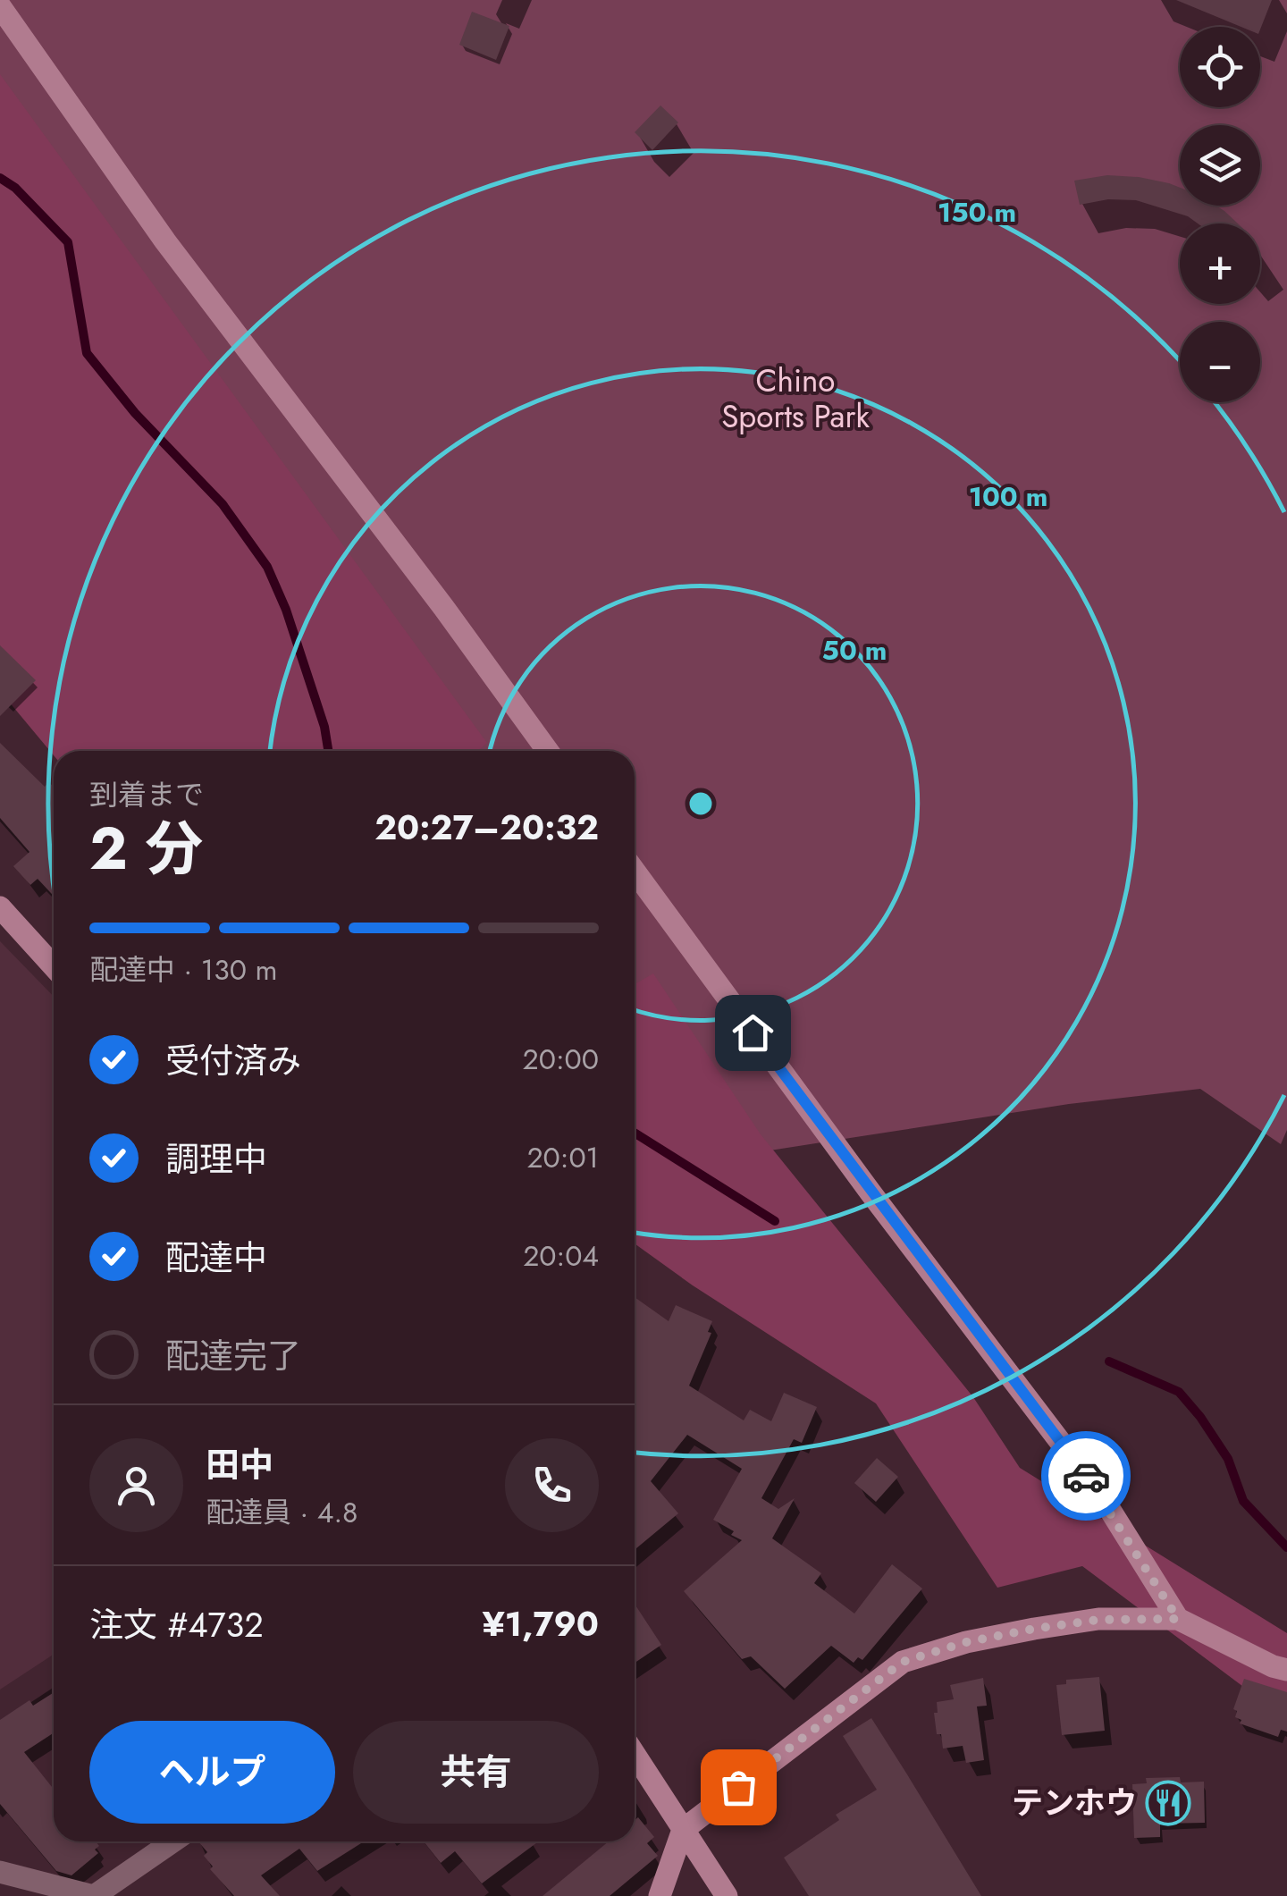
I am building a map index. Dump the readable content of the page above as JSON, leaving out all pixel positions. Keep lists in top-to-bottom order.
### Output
{
  "parks": ["Chino Sports Park"],
  "places": {
    "restaurant": ["テンホウ"]
  },
  "page": {
    "map_buttons": ["+", "−"],
    "heading": ["2 分", "到着まで", "20:27–20:32"],
    "panel": [
      "田中",
      "配達員 · 4.8",
      "注文 #4732",
      "¥1,790"
    ],
    "bar": "配達中 · 130 m",
    "list": [
      ["受付済み", "20:00"],
      ["調理中", "20:01"],
      ["配達中", "20:04"],
      "配達完了"
    ],
    "buttons": ["ヘルプ", "共有"]
  },
  "rings": ["150 m", "100 m", "50 m"]
}
